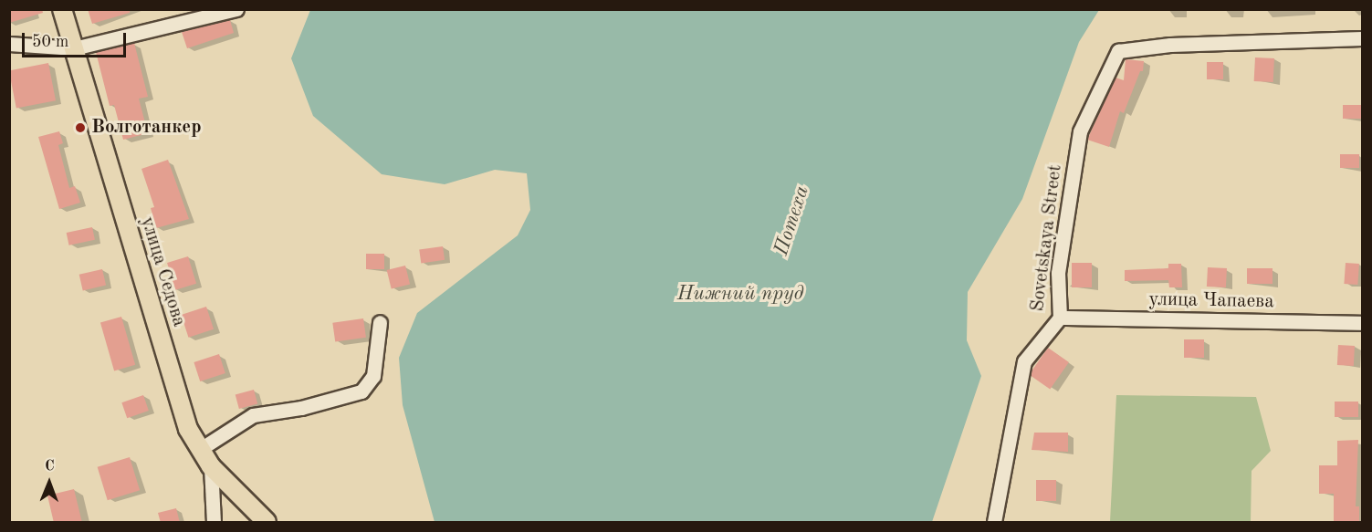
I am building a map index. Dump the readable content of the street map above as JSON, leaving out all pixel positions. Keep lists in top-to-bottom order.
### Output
{
  "streets": {
    "main road": ["улица Седова"],
    "street": ["Sovetskaya Street", "улица Чапаева"]
  },
  "crossings": [
    ["Sovetskaya Street", "улица Чапаева"]
  ],
  "water": ["Потеха", "Нижний пруд"],
  "places": ["Волготанкер"],
  "scale_bar": "50 m",
  "north": "top"
}
